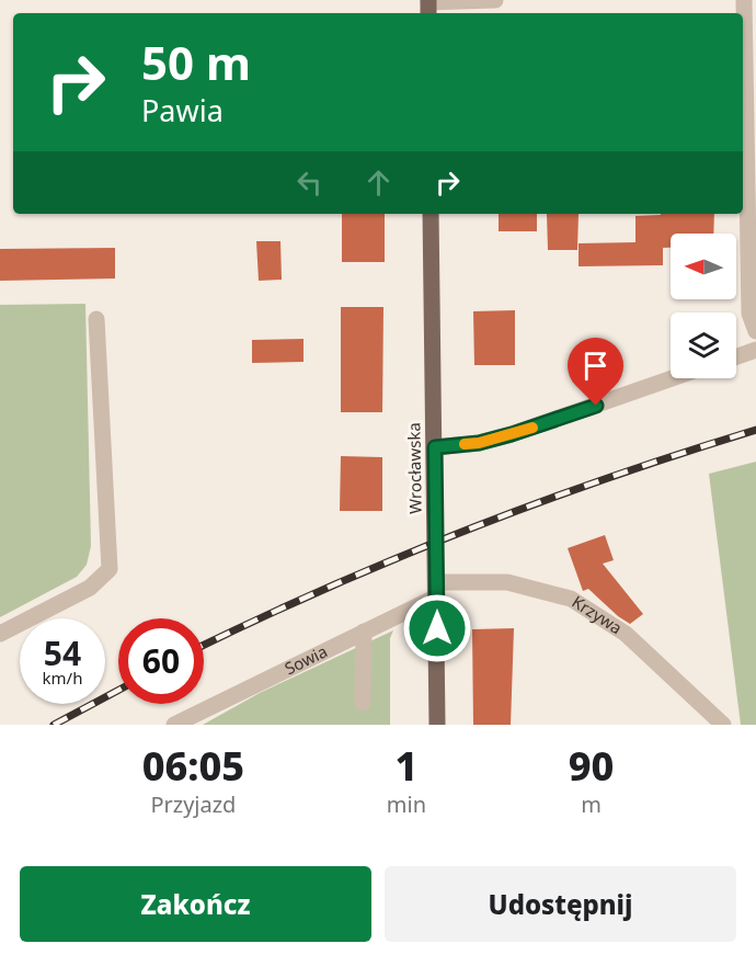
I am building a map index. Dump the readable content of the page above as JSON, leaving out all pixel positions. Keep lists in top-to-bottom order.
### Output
{
  "streets": {
    "main road": ["Wrocławska"],
    "street": ["Krzywa", "Sowia"]
  },
  "crossings": [
    ["Wrocławska", "Krzywa"],
    ["Wrocławska", "Sowia"],
    ["Krzywa", "Sowia"]
  ],
  "north": "left",
  "page": {
    "turn": ["50 m", "Pawia"],
    "speed": "54 km/h",
    "limit": "60",
    "eta": [
      "06:05",
      "Przyjazd",
      "1",
      "min",
      "90",
      "m"
    ],
    "buttons": ["Zakończ", "Udostępnij"]
  }
}
